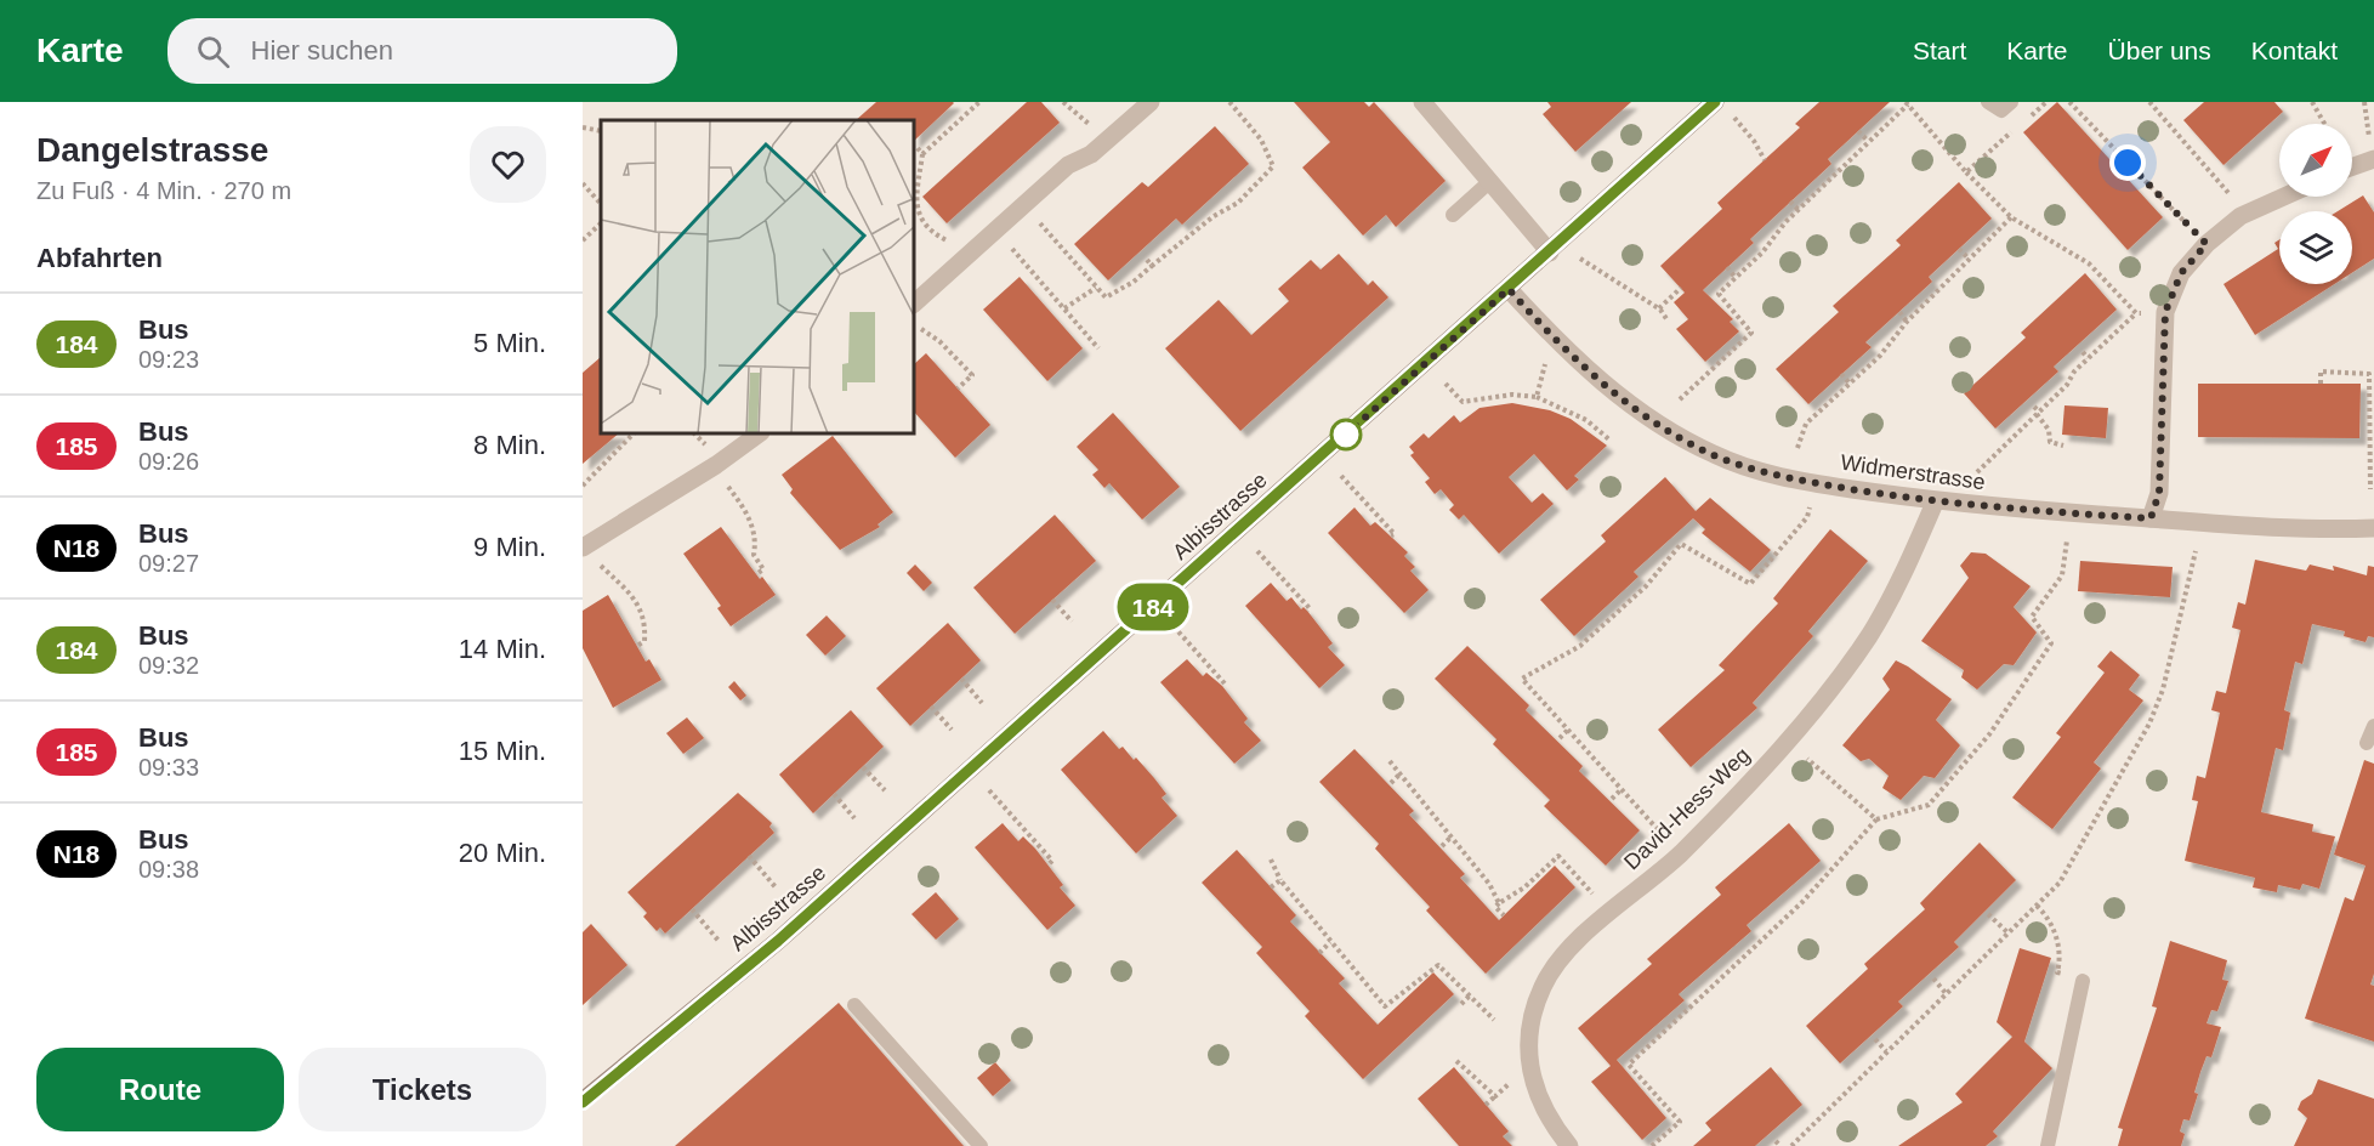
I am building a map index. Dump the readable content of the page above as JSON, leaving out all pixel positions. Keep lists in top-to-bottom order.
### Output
{
  "streets": {
    "main road": ["Albisstrasse"],
    "street": ["Widmerstrasse", "David-Hess-Weg"]
  },
  "crossings": [
    ["Widmerstrasse", "Albisstrasse"],
    ["Widmerstrasse", "David-Hess-Weg"]
  ],
  "lines": ["bus line 184"],
  "north": "top right",
  "page": {
    "header": "Karte",
    "search": "Hier suchen",
    "nav": [
      "Start",
      "Karte",
      "Über uns",
      "Kontakt"
    ],
    "heading": [
      ["Dangelstrasse", "Zu Fuß · 4 Min. · 270 m"],
      "Abfahrten"
    ],
    "on_map": "184",
    "list": [
      {
        "mark": "184",
        "name": "Bus",
        "note": "09:23",
        "value": "5 Min."
      },
      {
        "mark": "185",
        "name": "Bus",
        "note": "09:26",
        "value": "8 Min."
      },
      {
        "mark": "N18",
        "name": "Bus",
        "note": "09:27",
        "value": "9 Min."
      },
      {
        "mark": "184",
        "name": "Bus",
        "note": "09:32",
        "value": "14 Min."
      },
      {
        "mark": "185",
        "name": "Bus",
        "note": "09:33",
        "value": "15 Min."
      },
      {
        "mark": "N18",
        "name": "Bus",
        "note": "09:38",
        "value": "20 Min."
      }
    ],
    "buttons": ["Route", "Tickets"]
  }
}
